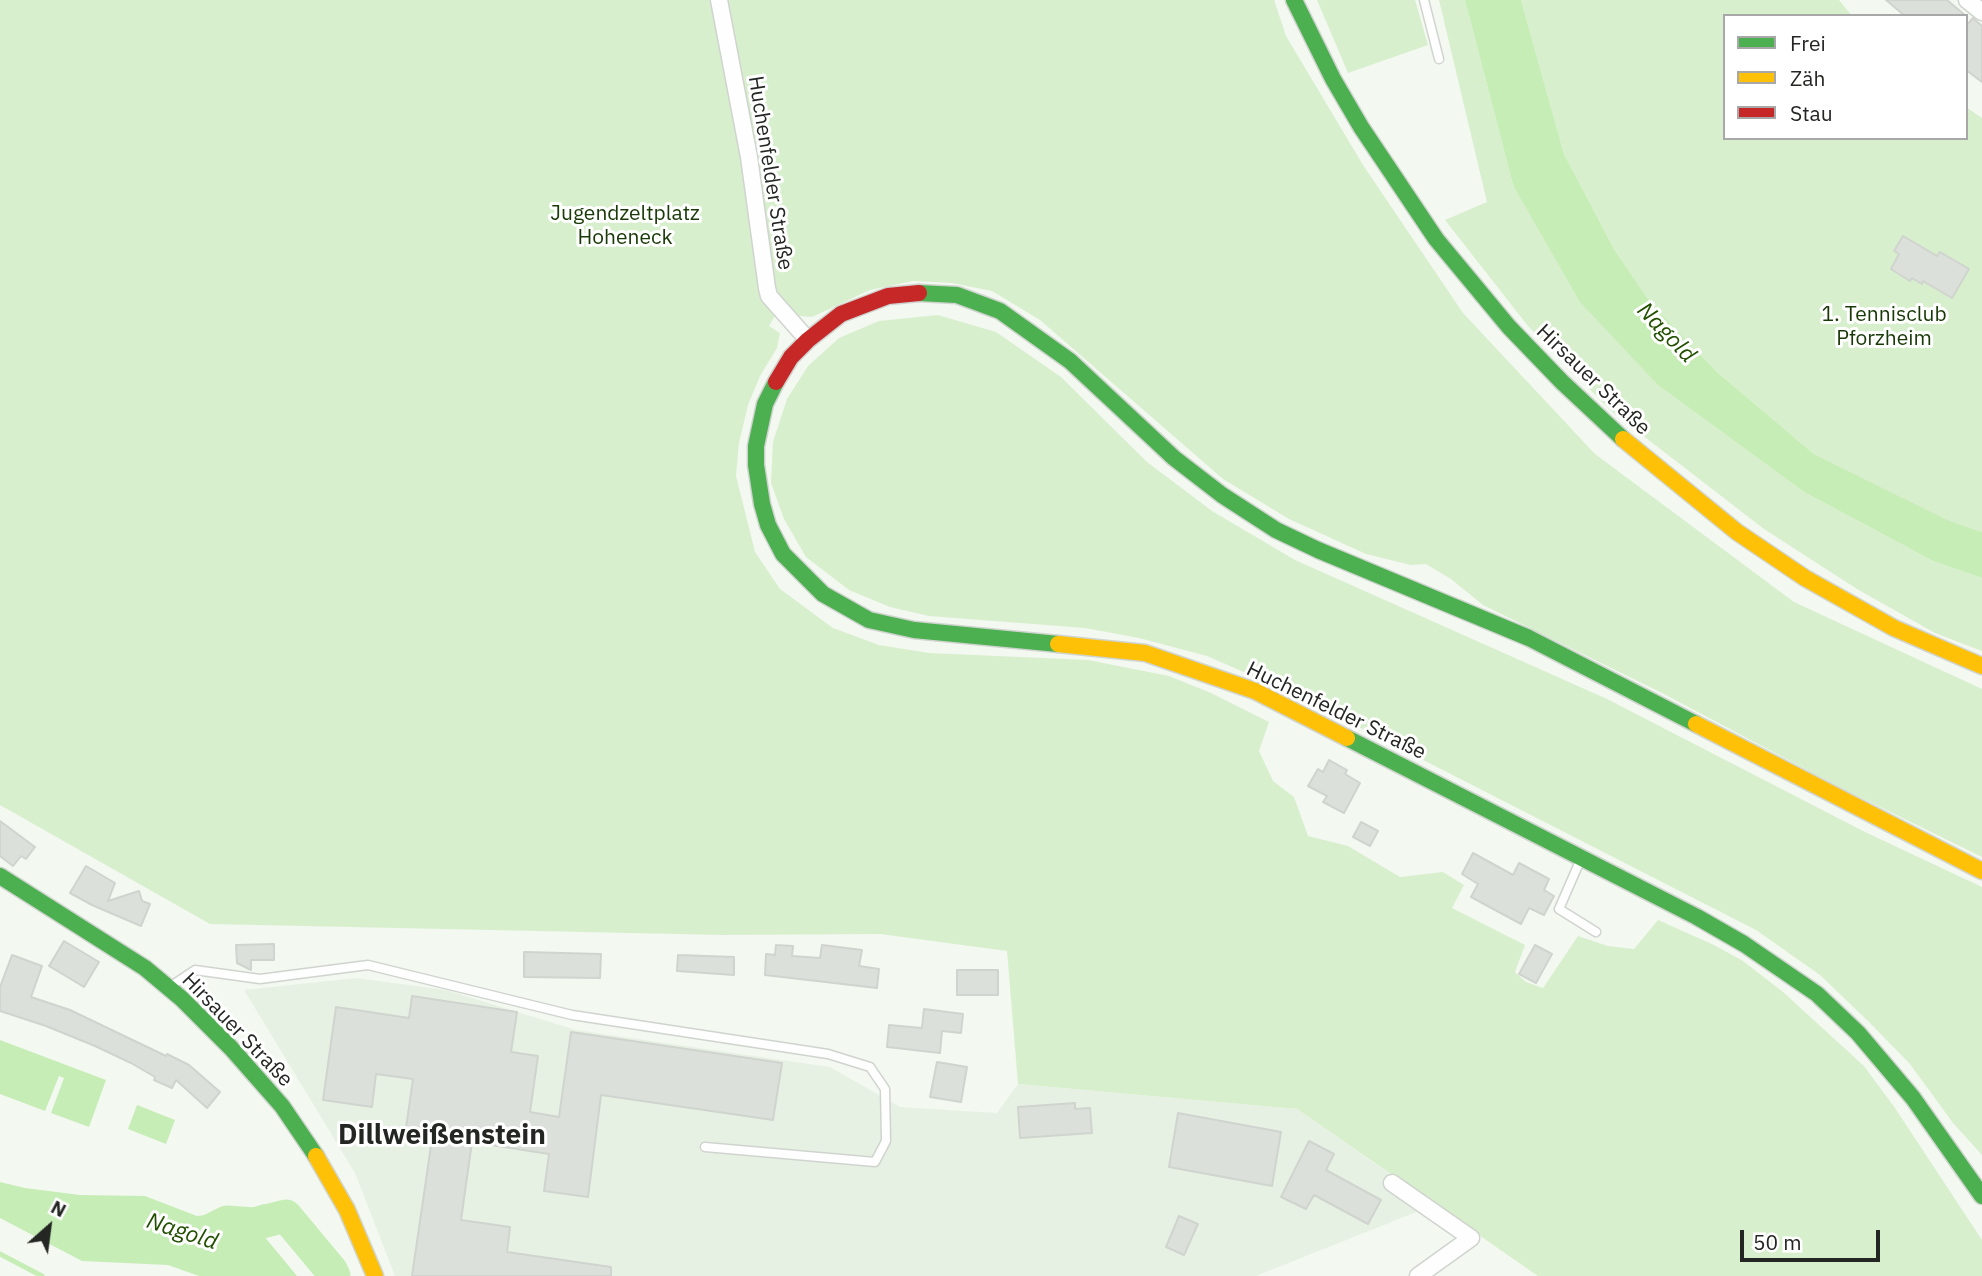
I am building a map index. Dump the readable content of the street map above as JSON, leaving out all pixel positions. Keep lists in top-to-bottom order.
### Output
{
  "streets": {
    "main road": ["Huchenfelder Straße", "Hirsauer Straße"]
  },
  "districts": ["Dillweißenstein"],
  "water": ["Nagold"],
  "parks": ["Jugendzeltplatz Hoheneck", "1. Tennisclub Pforzheim"],
  "legend": ["Frei", "Zäh", "Stau"],
  "scale_bar": "50 m",
  "north": "top right"
}
